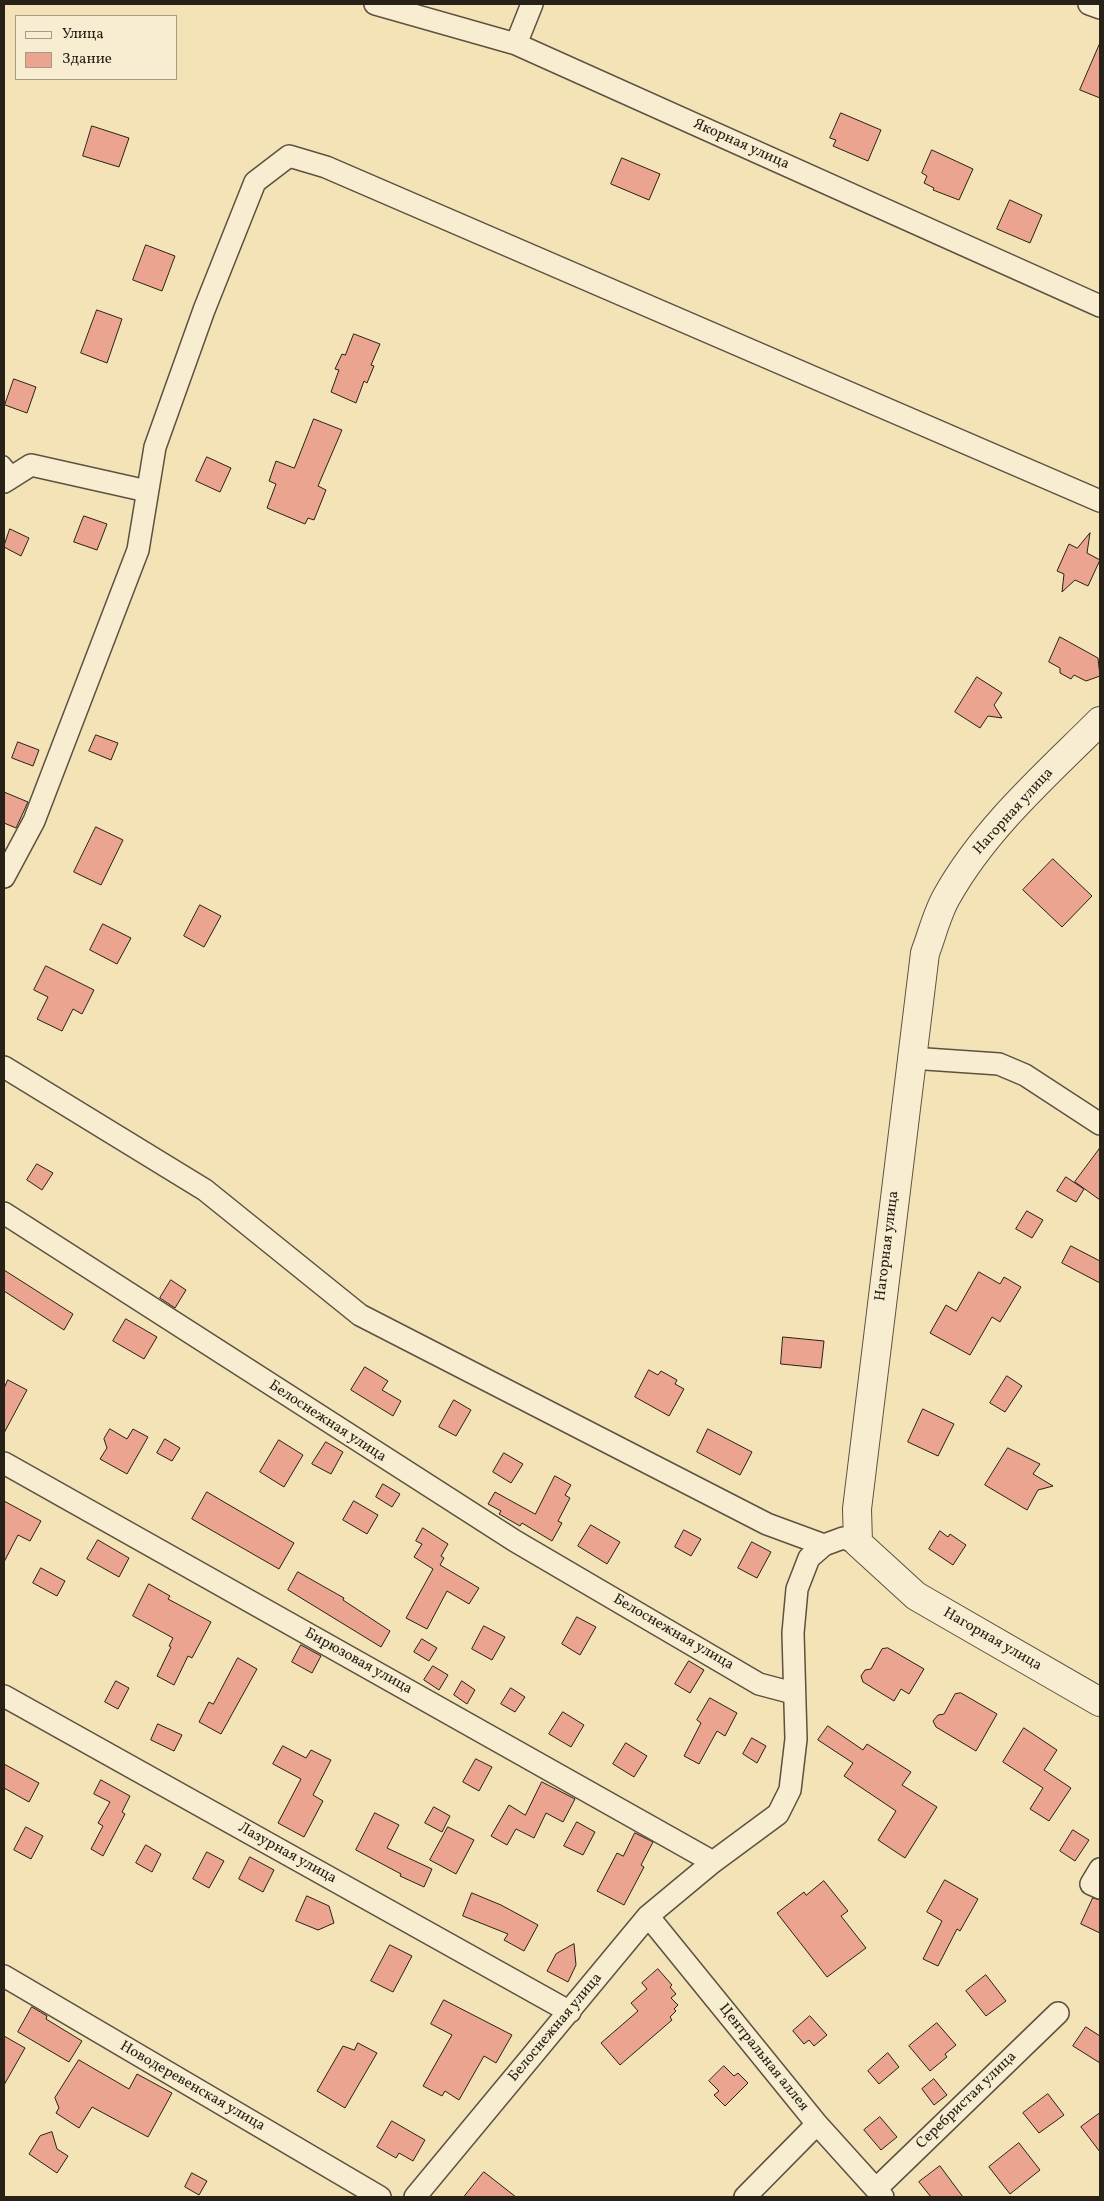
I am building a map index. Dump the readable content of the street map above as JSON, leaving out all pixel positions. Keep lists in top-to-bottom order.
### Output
{
  "streets": {
    "street": [
      "Якорная улица",
      "Нагорная улица",
      "Белоснежная улица",
      "Бирюзовая улица",
      "Лазурная улица",
      "Центральная аллея",
      "Новодеревенская улица",
      "Серебристая улица"
    ]
  },
  "crossings": [
    ["Белоснежная улица", "Бирюзовая улица"],
    ["Белоснежная улица", "Лазурная улица"],
    ["Белоснежная улица", "Центральная аллея"],
    ["Центральная аллея", "Серебристая улица"]
  ],
  "legend": ["Улица", "Здание"]
}
